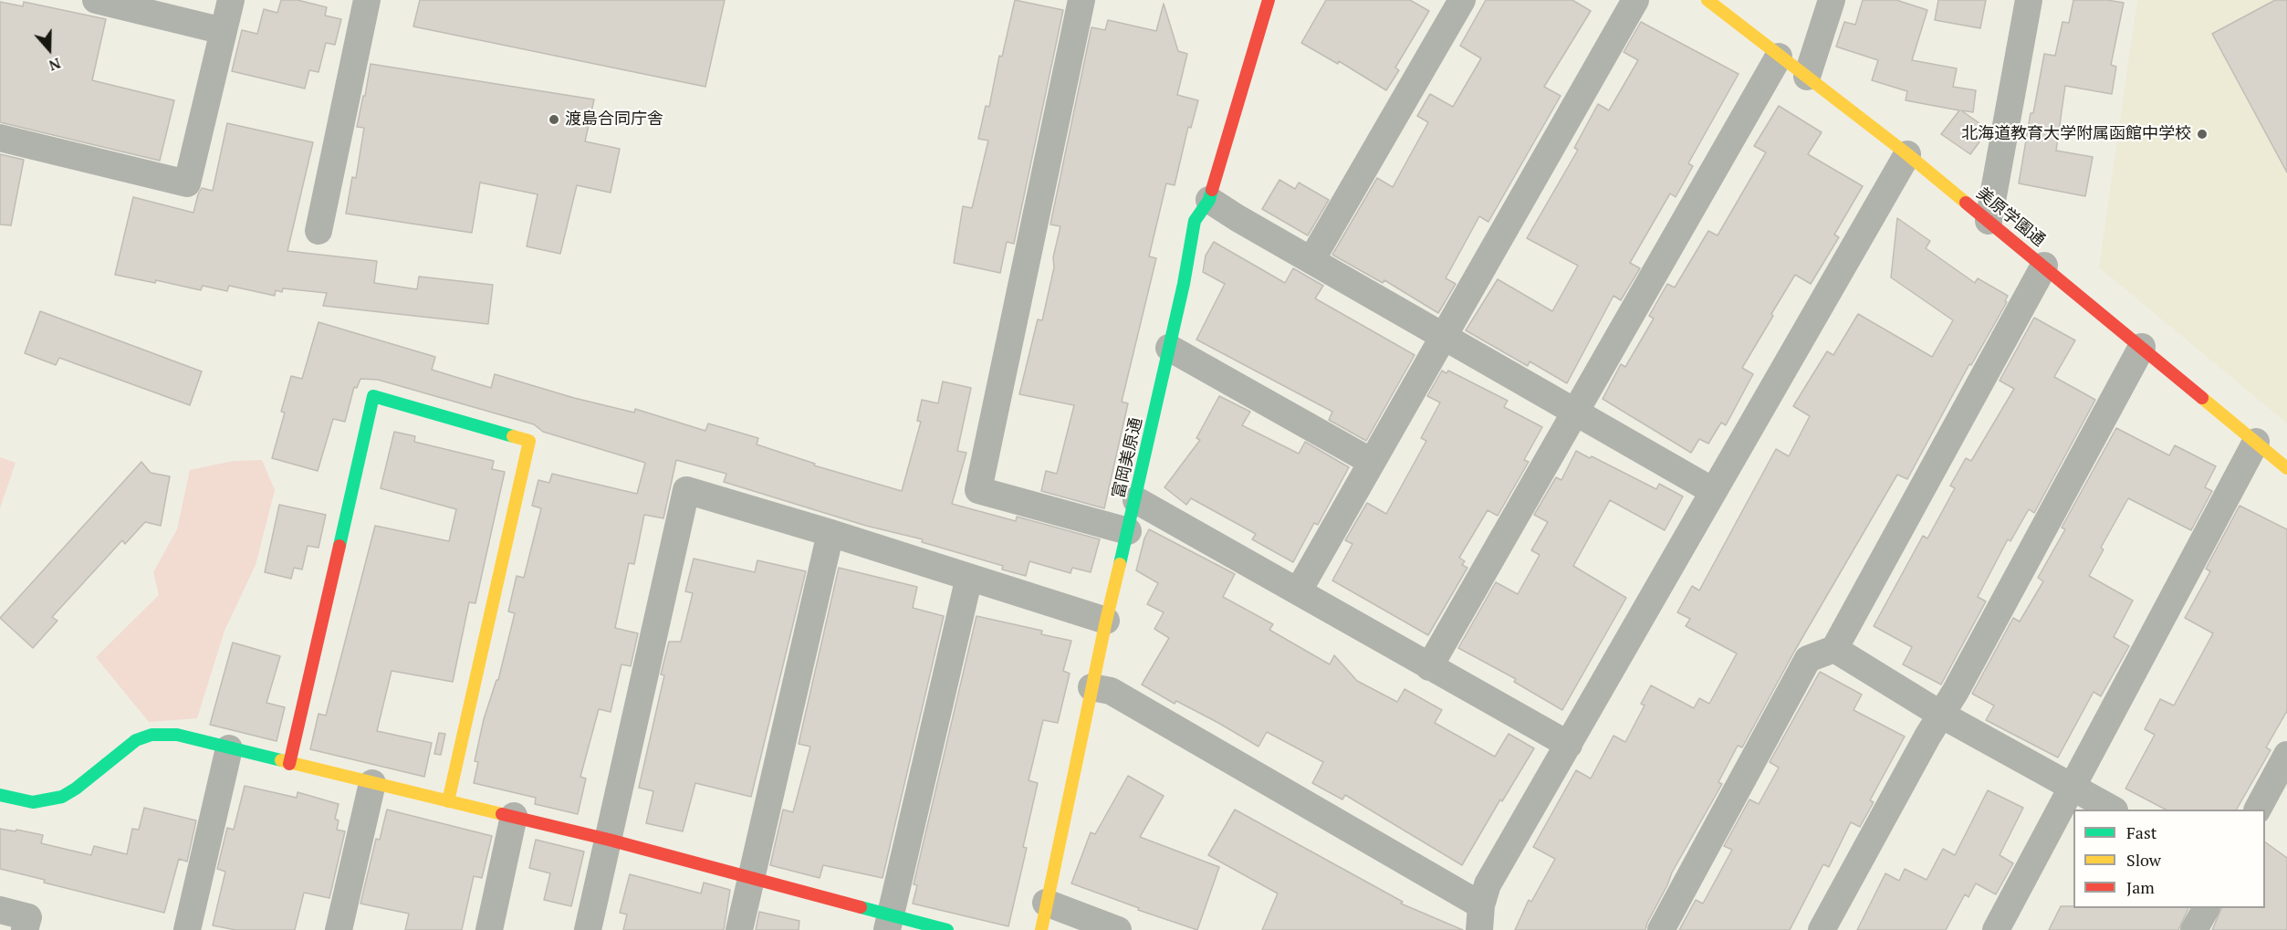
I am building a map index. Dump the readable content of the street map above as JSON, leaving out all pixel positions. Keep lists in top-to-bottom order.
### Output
{
  "streets": {
    "street": ["美原学園通", "富岡美原通"]
  },
  "places": ["渡島合同庁舎", "北海道教育大学附属函館中学校"],
  "legend": ["Fast", "Slow", "Jam"],
  "north": "bottom"
}
